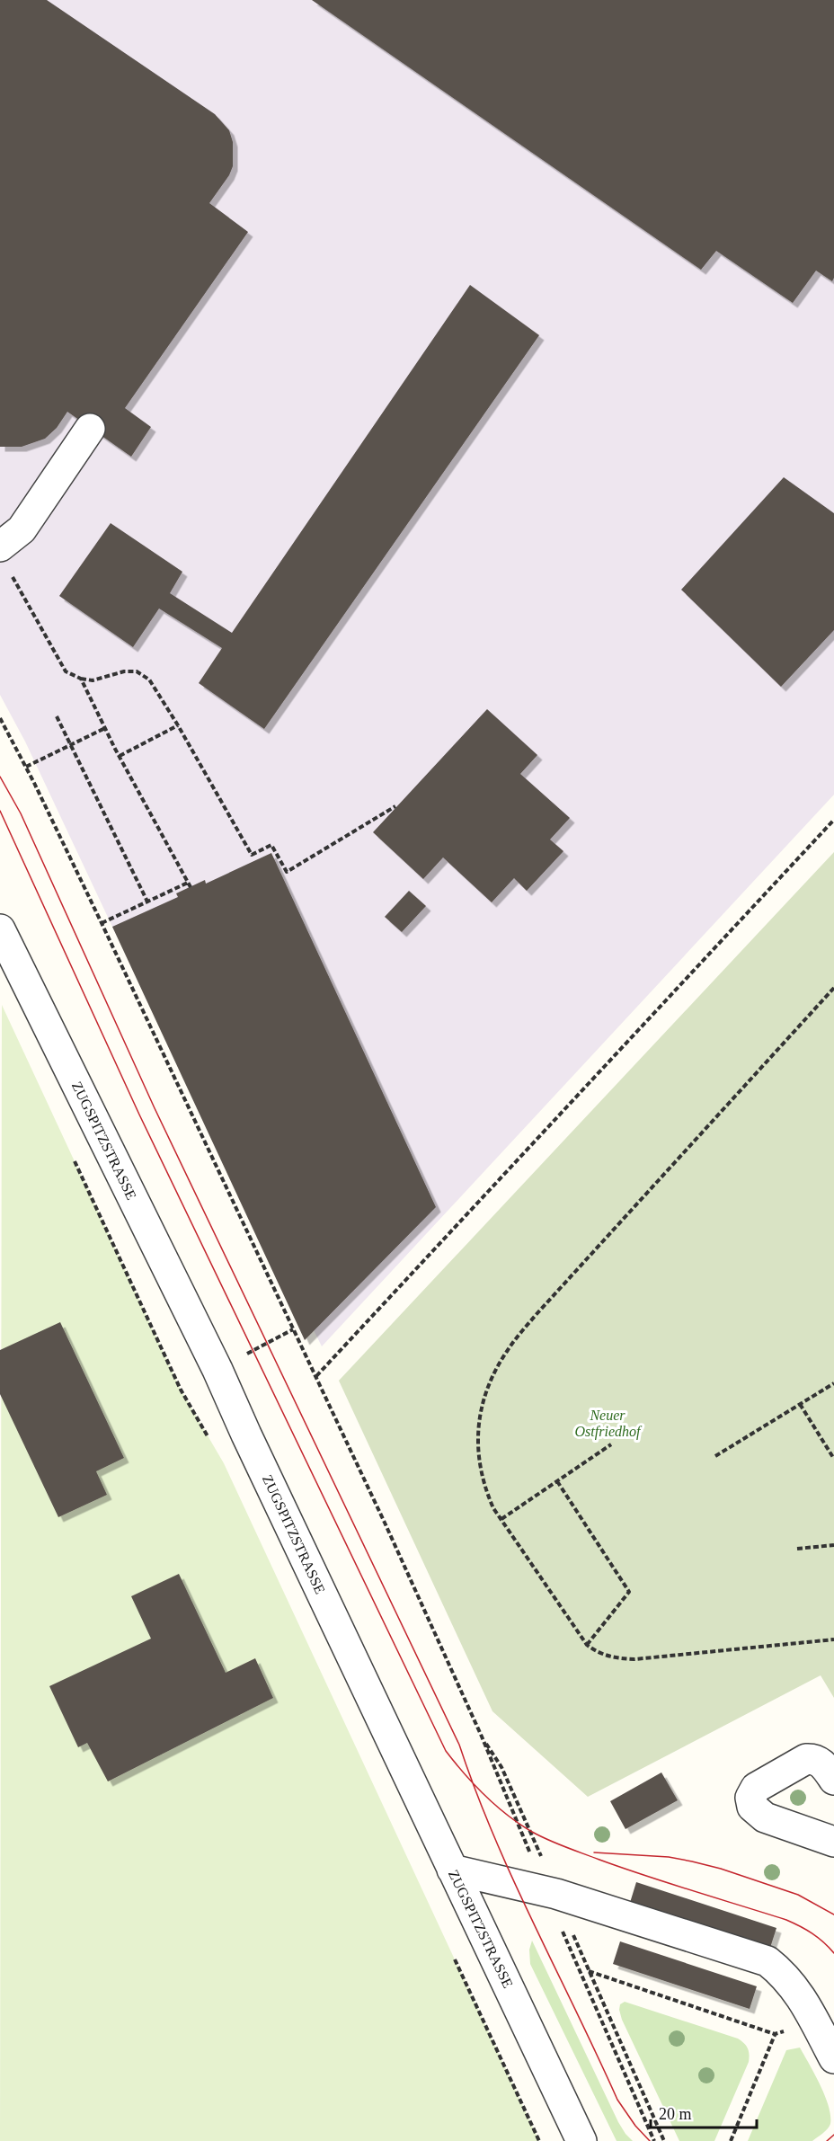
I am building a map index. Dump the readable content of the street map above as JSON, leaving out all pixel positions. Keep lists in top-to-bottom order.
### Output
{
  "streets": {
    "street": ["ZUGSPITZSTRASSE"]
  },
  "parks": ["Neuer Ostfriedhof"],
  "scale_bar": "20 m"
}
